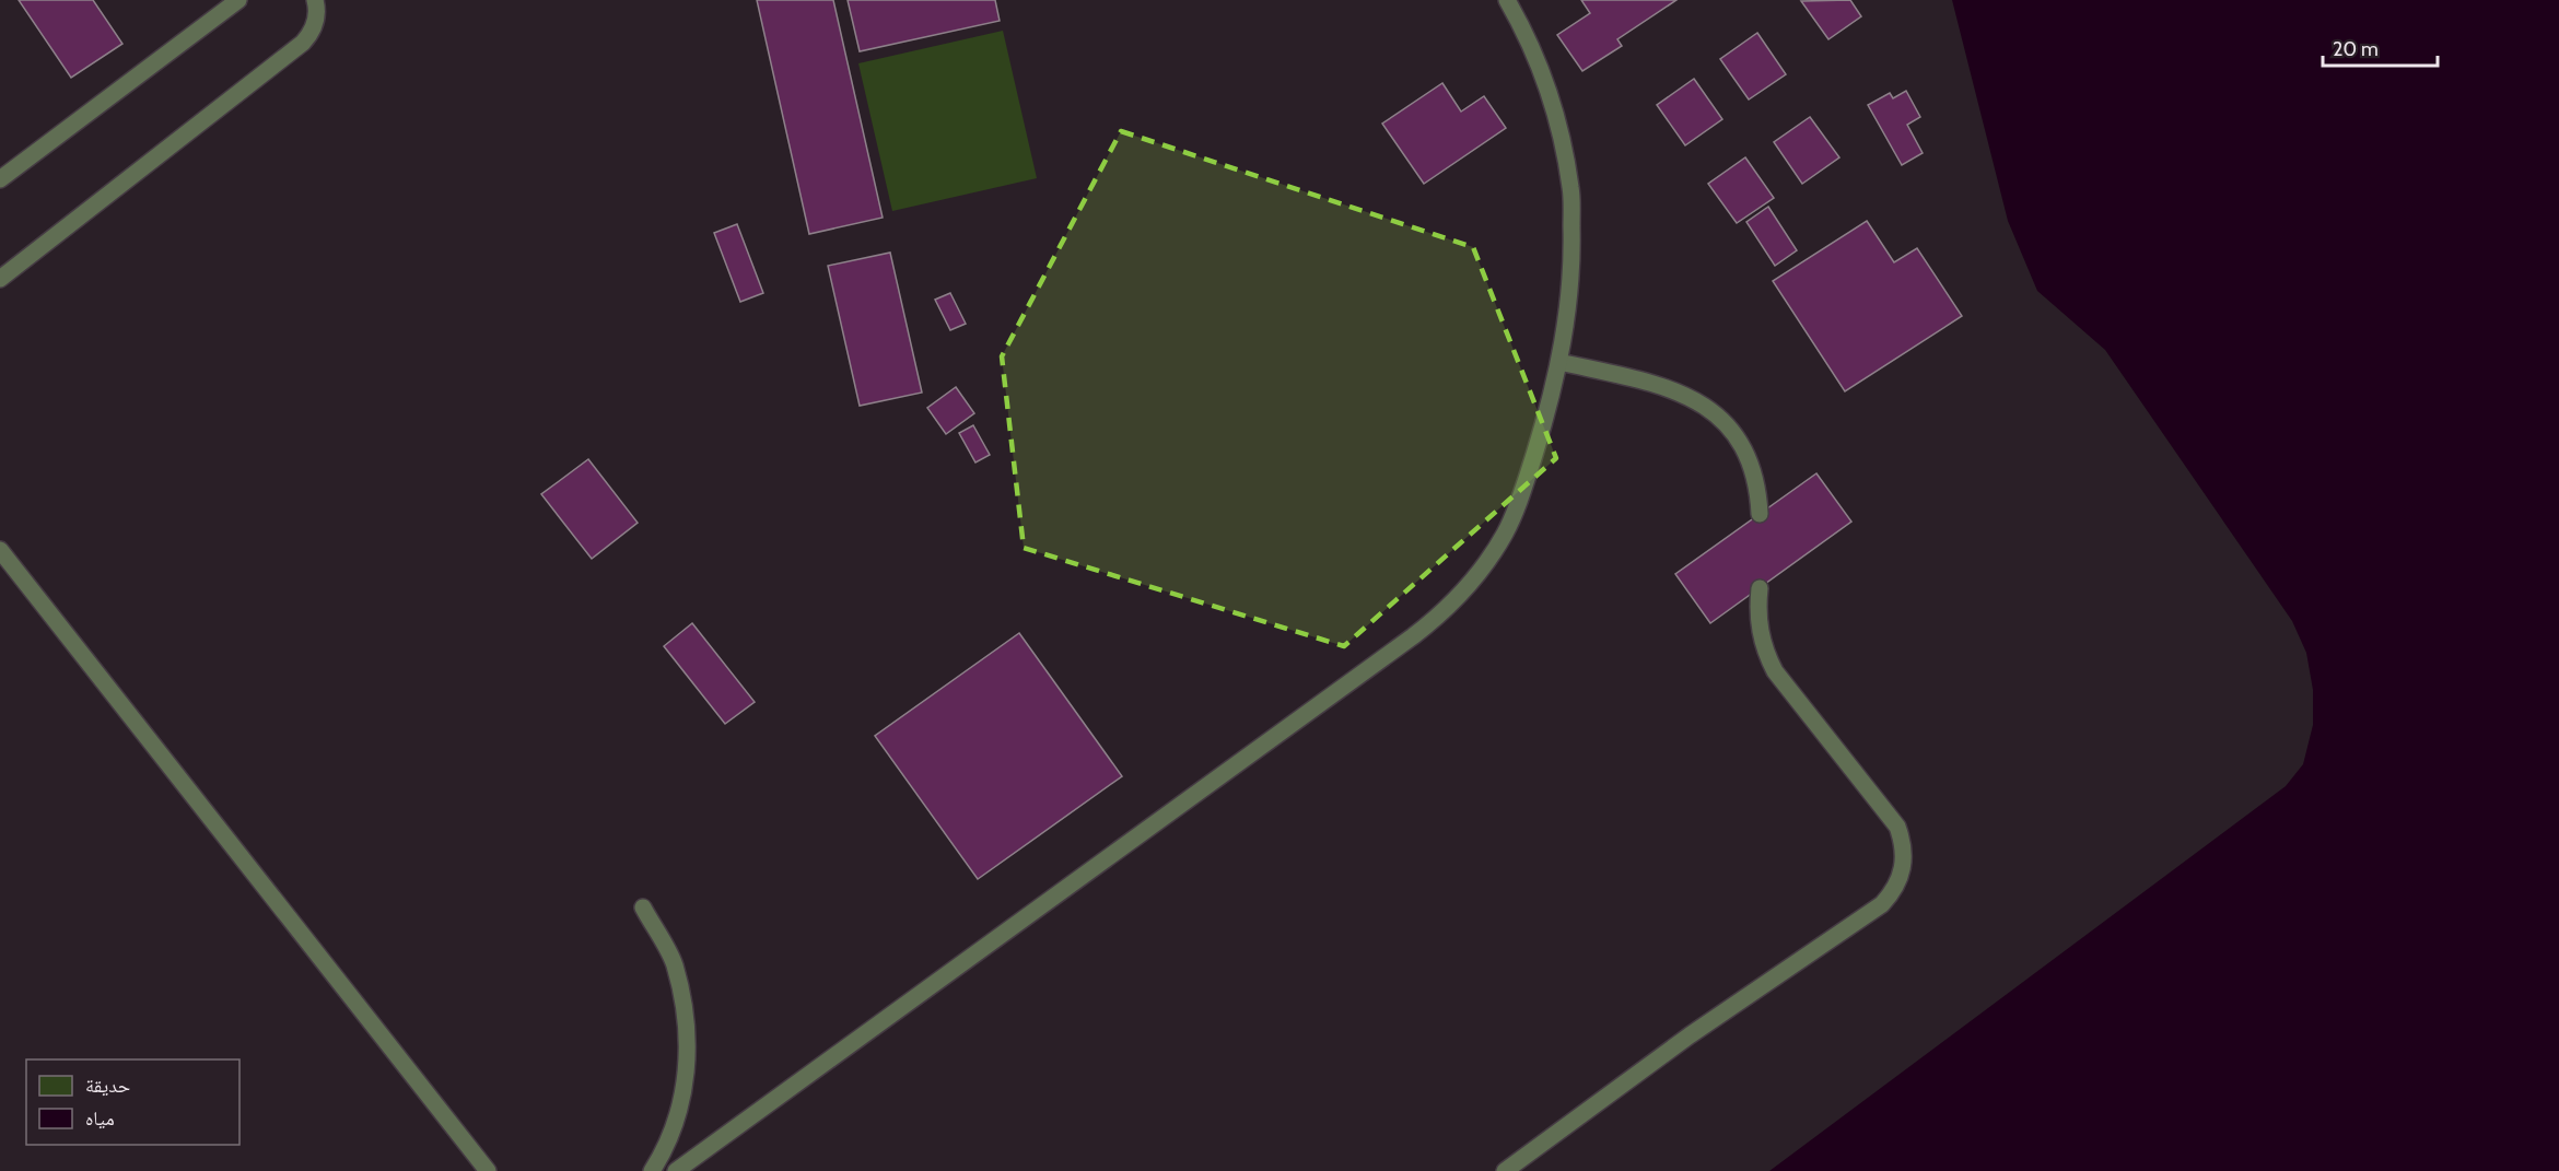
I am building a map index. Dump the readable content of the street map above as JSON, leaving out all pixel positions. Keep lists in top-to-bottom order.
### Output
{
  "legend": ["حديقة", "مياه"],
  "scale_bar": "20 m"
}
